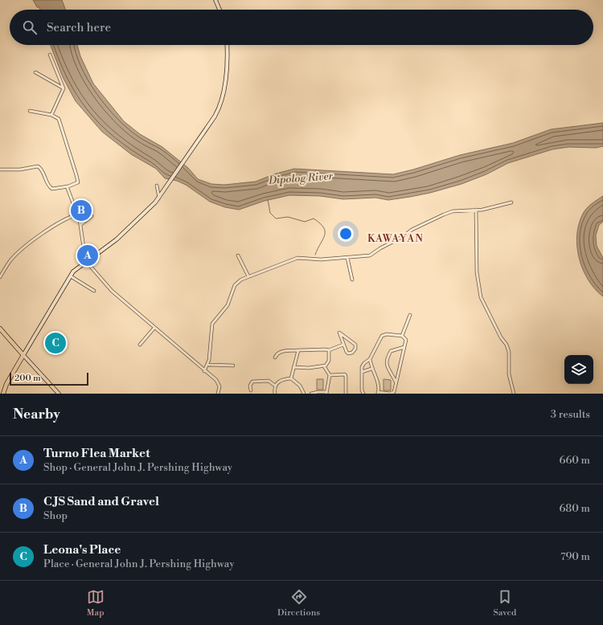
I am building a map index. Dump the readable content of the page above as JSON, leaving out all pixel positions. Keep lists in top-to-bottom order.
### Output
{
  "districts": ["KAWAYAN"],
  "water": ["Dipolog River"],
  "scale_bar": "200 m",
  "page": {
    "search": "Search here",
    "pins": ["B", "A", "C"],
    "scale": "200 m",
    "heading": ["Nearby", "3 results"],
    "list": [
      {
        "mark": "A",
        "name": "Turno Flea Market",
        "note": "Shop · General John J. Pershing Highway",
        "value": "660 m"
      },
      {
        "mark": "B",
        "name": "CJS Sand and Gravel",
        "note": "Shop",
        "value": "680 m"
      },
      {
        "mark": "C",
        "name": "Leona's Place",
        "note": "Place · General John J. Pershing Highway",
        "value": "790 m"
      }
    ],
    "nav": ["Map", "Directions", "Saved"]
  }
}
